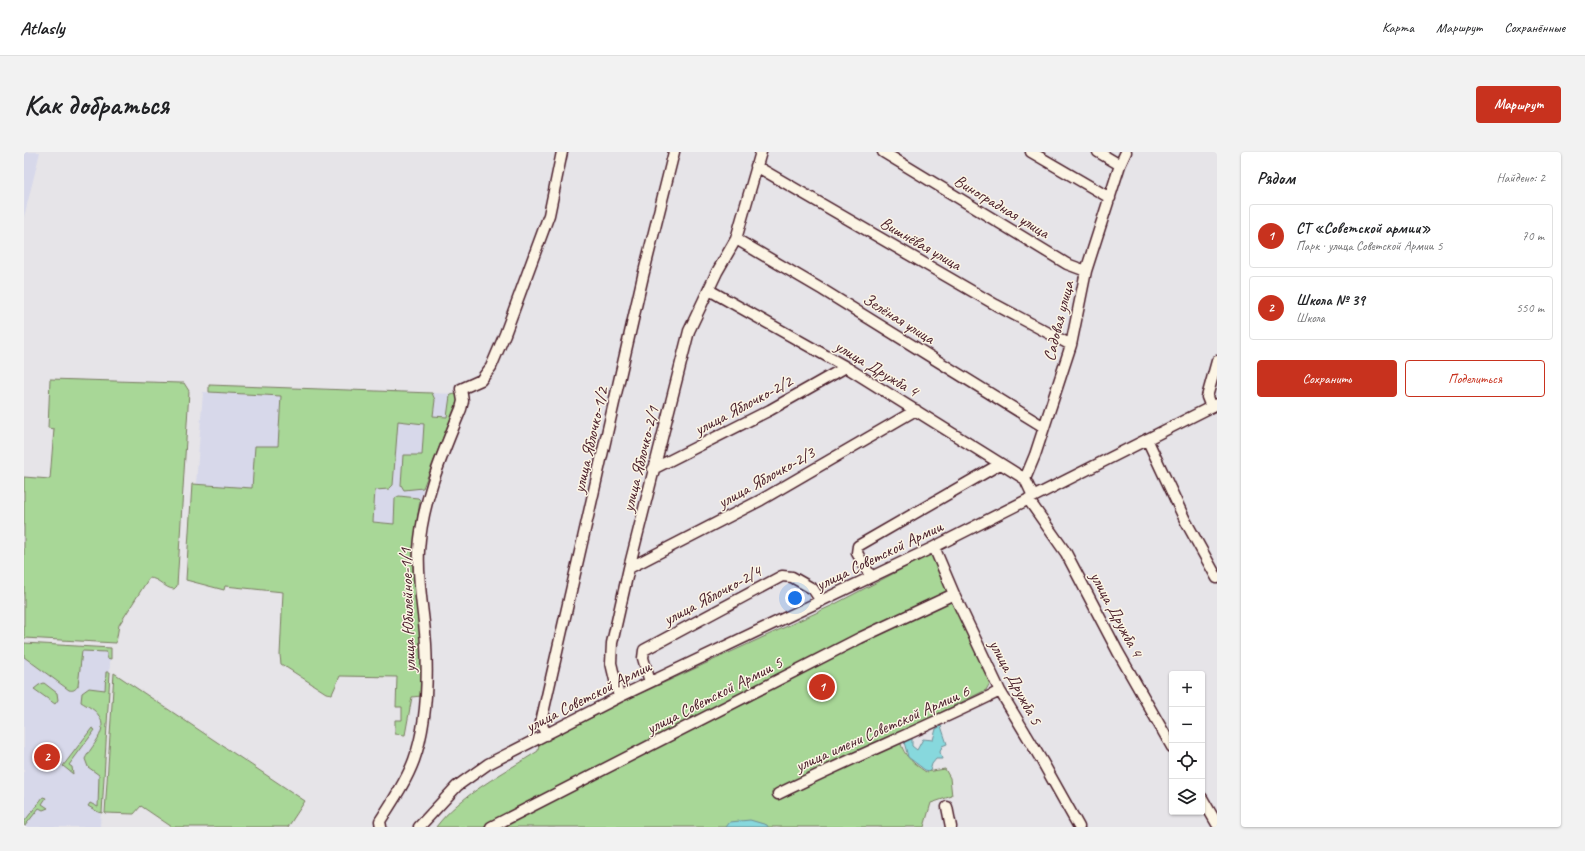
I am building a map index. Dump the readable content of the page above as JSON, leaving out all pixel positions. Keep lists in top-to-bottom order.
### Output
{
  "streets": {
    "street": [
      "Виноградная улица",
      "Вишнёвая улица",
      "Зелёная улица",
      "Садовая улица",
      "улица Дружба 4",
      "улица Яблочко-2/2",
      "улица Яблочко-1/2",
      "улица Яблочко-2/1",
      "улица Яблочко-2/3",
      "улица Советской Армии",
      "улица Яблочко-2/4",
      "улица Юбилейное-1/1",
      "улица Дружба 5",
      "улица Советской Армии 5",
      "улица имени Советской Армии 6"
    ]
  },
  "crossings": [
    ["Виноградная улица", "Садовая улица"],
    ["Вишнёвая улица", "Садовая улица"],
    ["Вишнёвая улица", "улица Яблочко-2/1"],
    ["Зелёная улица", "Садовая улица"],
    ["Зелёная улица", "улица Яблочко-2/1"],
    ["Садовая улица", "улица Дружба 4"],
    ["улица Дружба 4", "улица Яблочко-2/2"],
    ["улица Дружба 4", "улица Яблочко-2/1"],
    ["улица Дружба 4", "улица Яблочко-2/3"],
    ["улица Дружба 4", "улица Советской Армии"],
    ["улица Яблочко-2/2", "улица Яблочко-2/1"],
    ["улица Яблочко-1/2", "улица Советской Армии"],
    ["улица Яблочко-2/1", "улица Яблочко-2/3"],
    ["улица Яблочко-2/1", "улица Советской Армии"],
    ["улица Советской Армии", "улица Яблочко-2/4"],
    ["улица Советской Армии", "улица Дружба 5"],
    ["улица Дружба 5", "улица Советской Армии 5"],
    ["улица Дружба 5", "улица имени Советской Армии 6"]
  ],
  "page": {
    "header": "Atlasly",
    "nav": ["Карта", "Маршрут", "Сохранённые"],
    "buttons": [
      "Маршрут",
      ["Сохранить", "Поделиться"]
    ],
    "title": "Как добраться",
    "heading": ["Рядом", "Найдено: 2"],
    "list": [
      {
        "mark": "1",
        "name": "СТ «Советской армии»",
        "note": "Парк · улица Советской Армии 5",
        "value": "70 m"
      },
      {
        "mark": "2",
        "name": "Школа № 39",
        "note": "Школа",
        "value": "550 m"
      }
    ],
    "map_buttons": ["+", "−"],
    "pins": ["1", "2"]
  }
}
